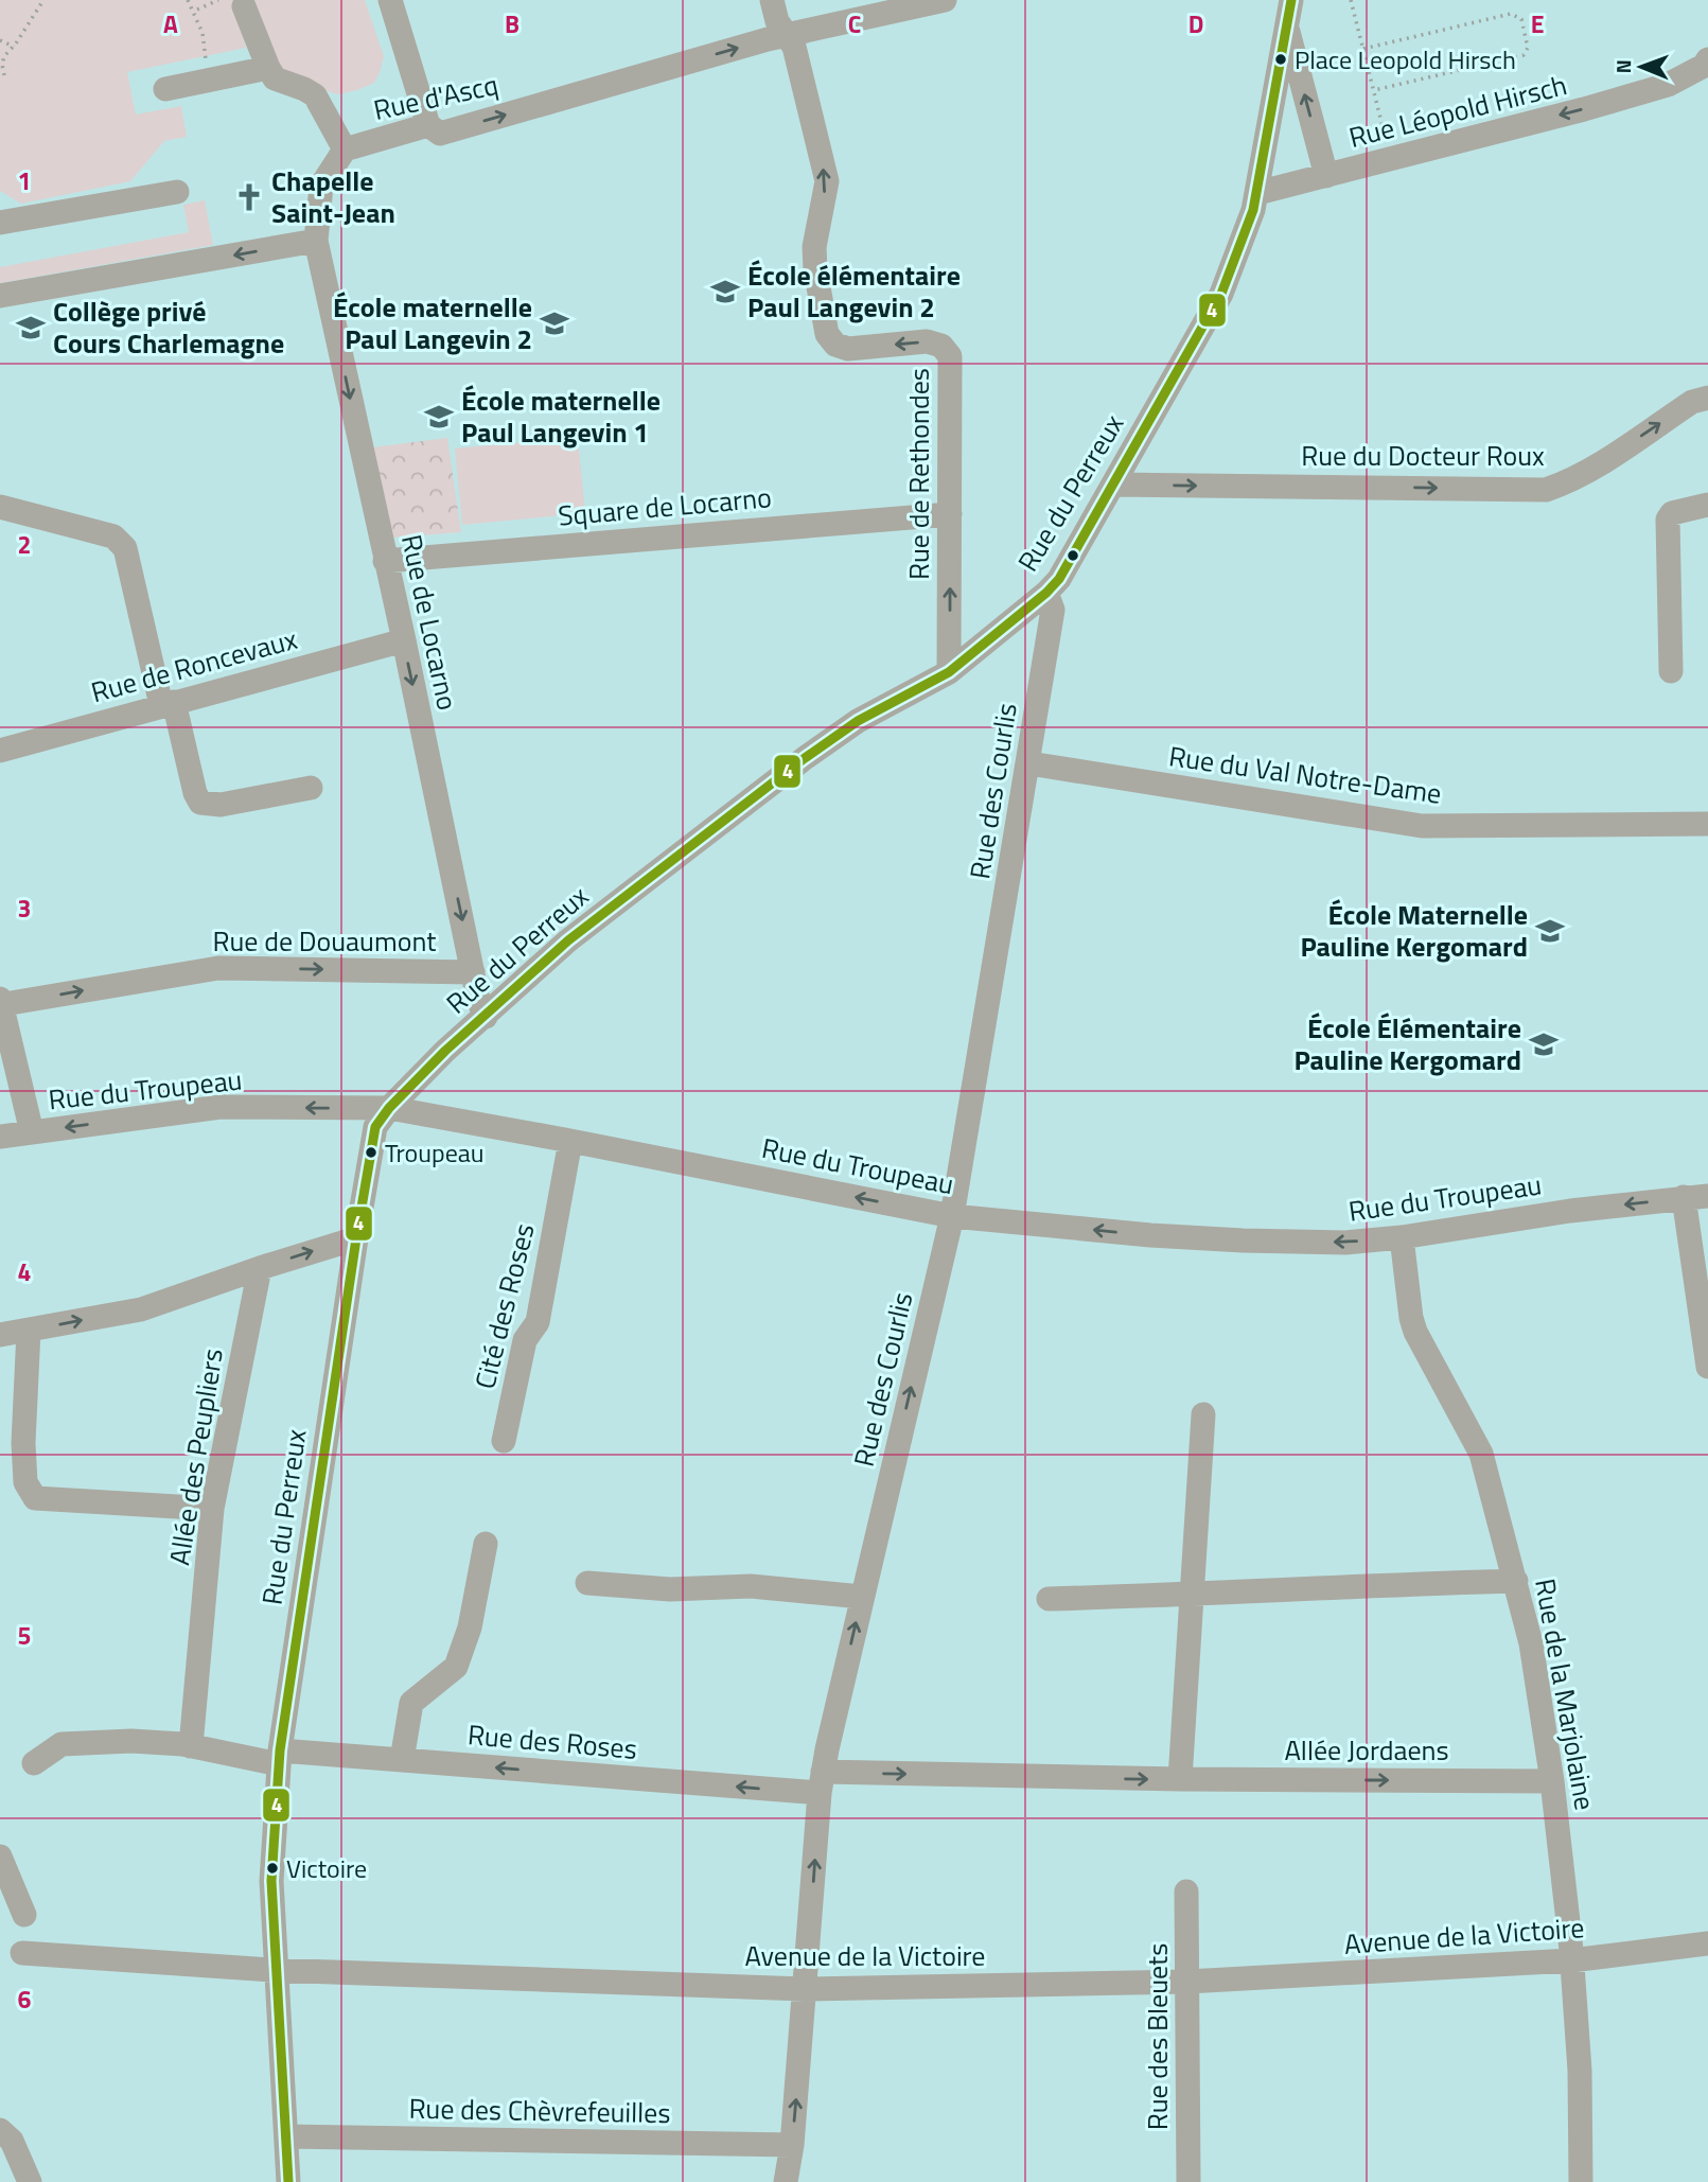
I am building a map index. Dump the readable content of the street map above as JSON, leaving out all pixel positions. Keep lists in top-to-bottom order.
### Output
{
  "streets": {
    "street": [
      "Rue d'Ascq",
      "Rue Léopold Hirsch",
      "Rue du Docteur Roux",
      "Rue de Rethondes",
      "Rue du Perreux",
      "Square de Locarno",
      "Rue de Locarno",
      "Rue de Roncevaux",
      "Rue du Val Notre-Dame",
      "Rue des Courlis",
      "Rue de Douaumont",
      "Rue du Troupeau",
      "Cité des Roses",
      "Allée des Peupliers",
      "Rue de la Marjolaine",
      "Rue des Roses",
      "Allée Jordaens",
      "Avenue de la Victoire",
      "Rue des Bleuets",
      "Rue des Chèvrefeuilles"
    ]
  },
  "crossings": [
    ["Rue d'Ascq", "Rue de Rethondes"],
    ["Rue d'Ascq", "Rue de Locarno"],
    ["Rue Léopold Hirsch", "Rue du Perreux"],
    ["Rue du Docteur Roux", "Rue du Perreux"],
    ["Rue de Rethondes", "Rue du Perreux"],
    ["Rue de Rethondes", "Square de Locarno"],
    ["Rue du Perreux", "Rue de Locarno"],
    ["Rue du Perreux", "Rue des Courlis"],
    ["Rue du Perreux", "Rue du Troupeau"],
    ["Rue du Perreux", "Rue des Roses"],
    ["Rue du Perreux", "Avenue de la Victoire"],
    ["Rue du Perreux", "Rue des Chèvrefeuilles"],
    ["Square de Locarno", "Rue de Locarno"],
    ["Rue de Locarno", "Rue de Roncevaux"],
    ["Rue de Locarno", "Rue de Douaumont"],
    ["Rue du Val Notre-Dame", "Rue des Courlis"],
    ["Rue des Courlis", "Rue du Troupeau"],
    ["Rue des Courlis", "Rue des Roses"],
    ["Rue des Courlis", "Allée Jordaens"],
    ["Rue des Courlis", "Avenue de la Victoire"],
    ["Rue des Courlis", "Rue des Chèvrefeuilles"],
    ["Rue du Troupeau", "Cité des Roses"],
    ["Rue du Troupeau", "Rue de la Marjolaine"],
    ["Allée des Peupliers", "Rue des Roses"],
    ["Rue de la Marjolaine", "Allée Jordaens"],
    ["Rue de la Marjolaine", "Avenue de la Victoire"],
    ["Rue des Roses", "Allée Jordaens"],
    ["Avenue de la Victoire", "Rue des Bleuets"]
  ],
  "one_way": [
    "Rue d'Ascq",
    "Rue Léopold Hirsch",
    "Rue du Docteur Roux",
    "Rue de Rethondes",
    "Rue de Locarno",
    "Rue des Courlis",
    "Rue de Douaumont",
    "Rue du Troupeau"
  ],
  "places": {
    "other": ["Place Leopold Hirsch", "Troupeau", "Victoire"],
    "church": ["Chapelle Saint-Jean"],
    "school or university": [
      "École élémentaire Paul Langevin 2",
      "École maternelle Paul Langevin 2",
      "Collège privé Cours Charlemagne",
      "École maternelle Paul Langevin 1",
      "École Maternelle Pauline Kergomard",
      "École Élémentaire Pauline Kergomard"
    ]
  },
  "lines": ["transit line 4"],
  "north": "left",
  "grid": {
    "columns": [
      "A",
      "B",
      "C",
      "D",
      "E"
    ],
    "rows": [
      "1",
      "2",
      "3",
      "4",
      "5",
      "6"
    ]
  }
}
